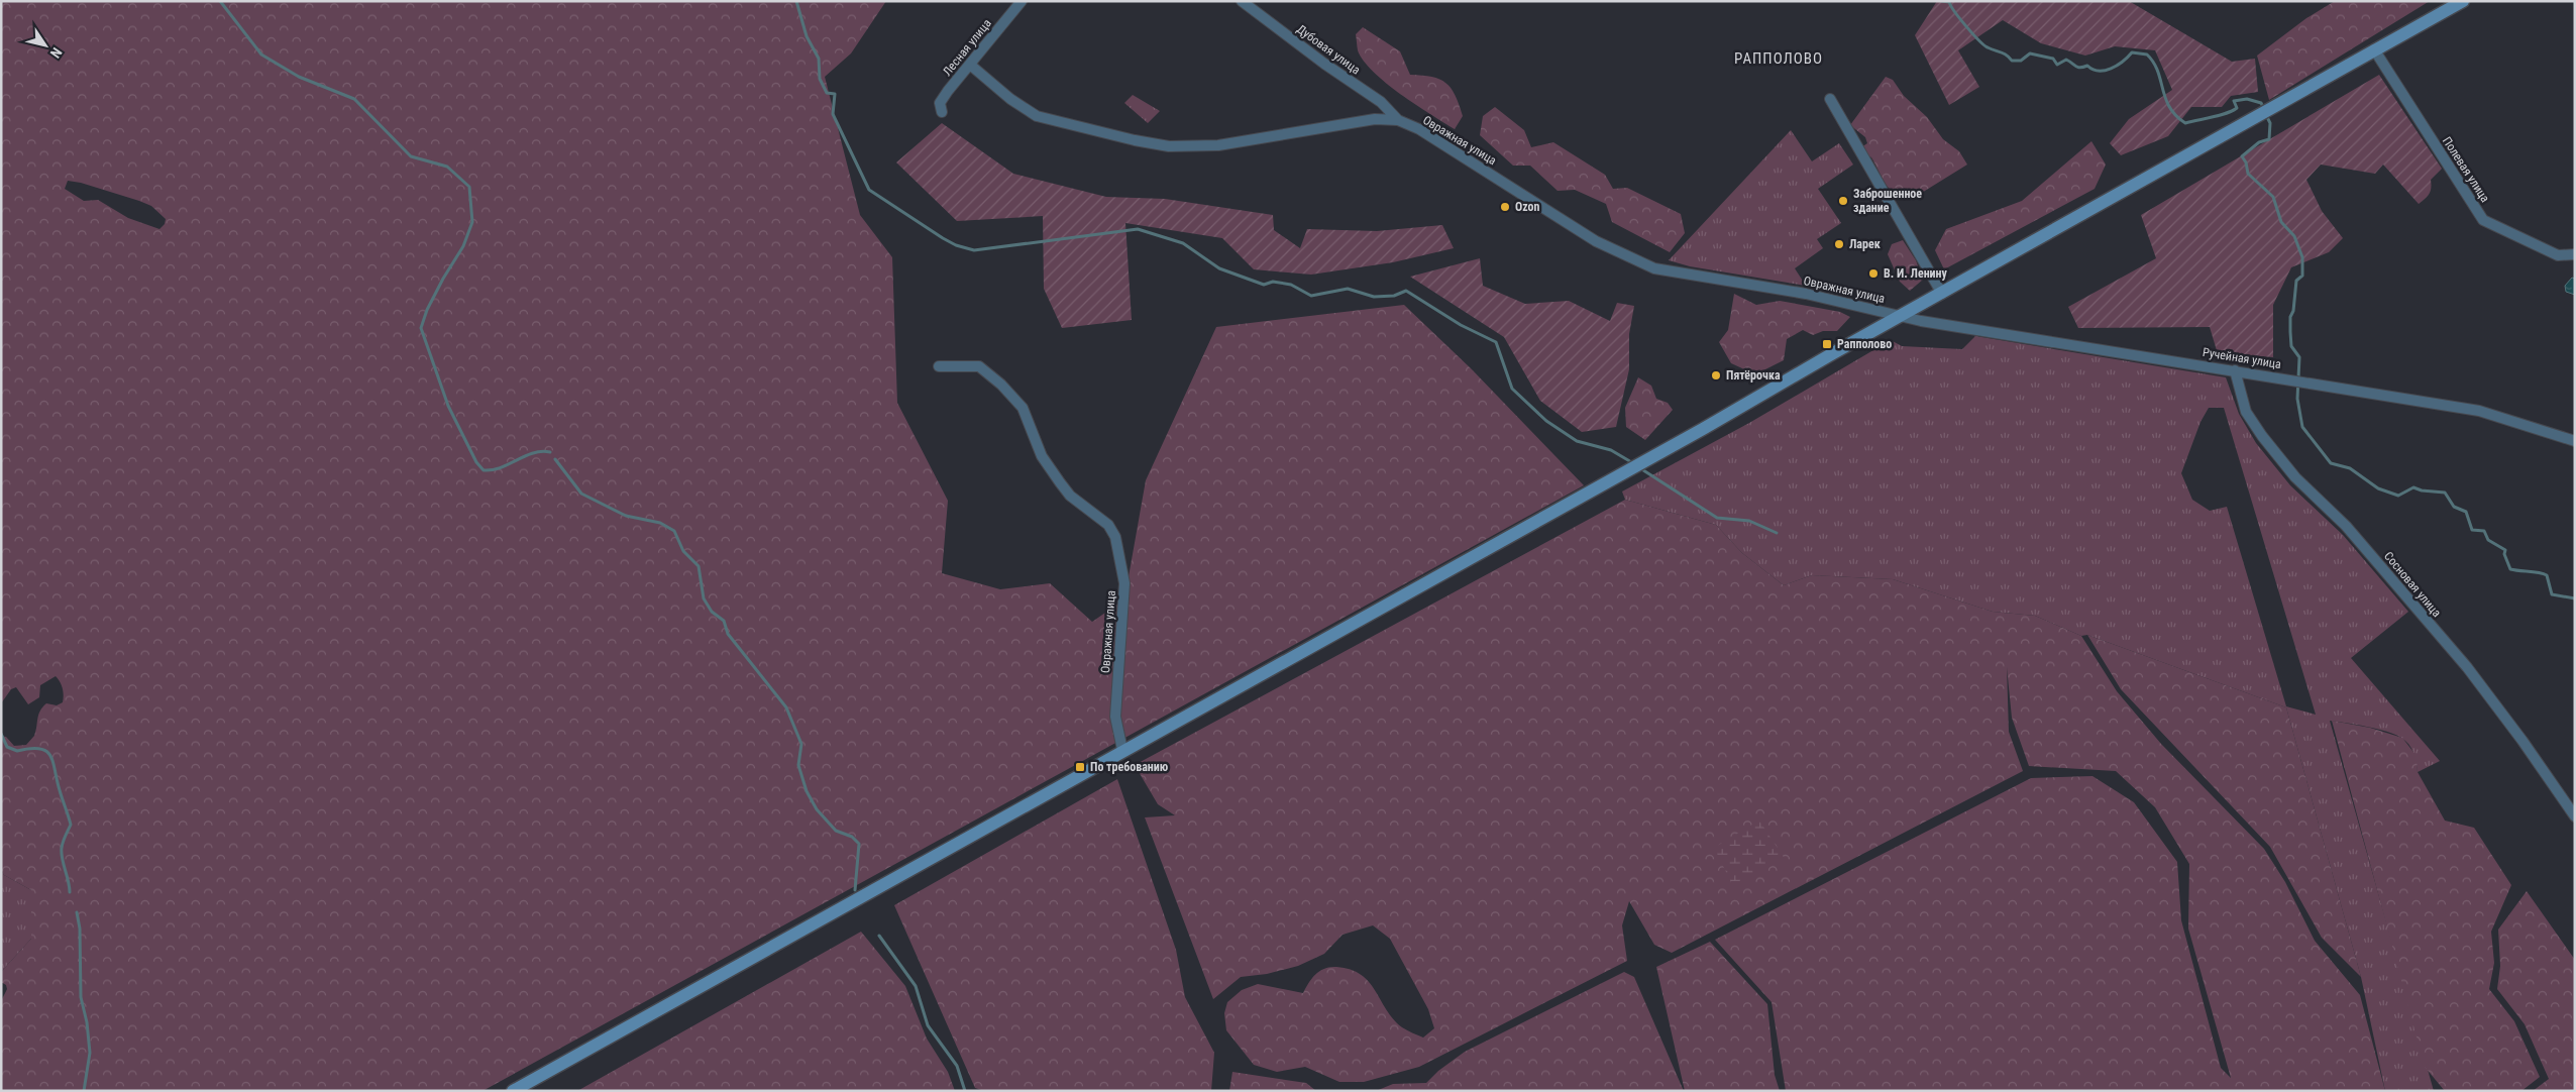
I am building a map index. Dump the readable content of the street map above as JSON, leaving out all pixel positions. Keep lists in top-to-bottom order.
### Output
{
  "streets": {
    "street": [
      "Лесная улица",
      "Дубовая улица",
      "Овражная улица",
      "Полевая улица",
      "Ручейная улица",
      "Сосновая улица"
    ]
  },
  "crossings": [
    ["Лесная улица", "Овражная улица"],
    ["Дубовая улица", "Овражная улица"],
    ["Овражная улица", "Ручейная улица"],
    ["Ручейная улица", "Сосновая улица"]
  ],
  "districts": ["РАППОЛОВО"],
  "places": {
    "other": [
      "Заброшенное здание",
      "Ozon",
      "Ларек",
      "В. И. Ленину",
      "Пятёрочка"
    ],
    "transit": ["Рапполово", "По требованию"]
  },
  "north": "bottom right"
}
